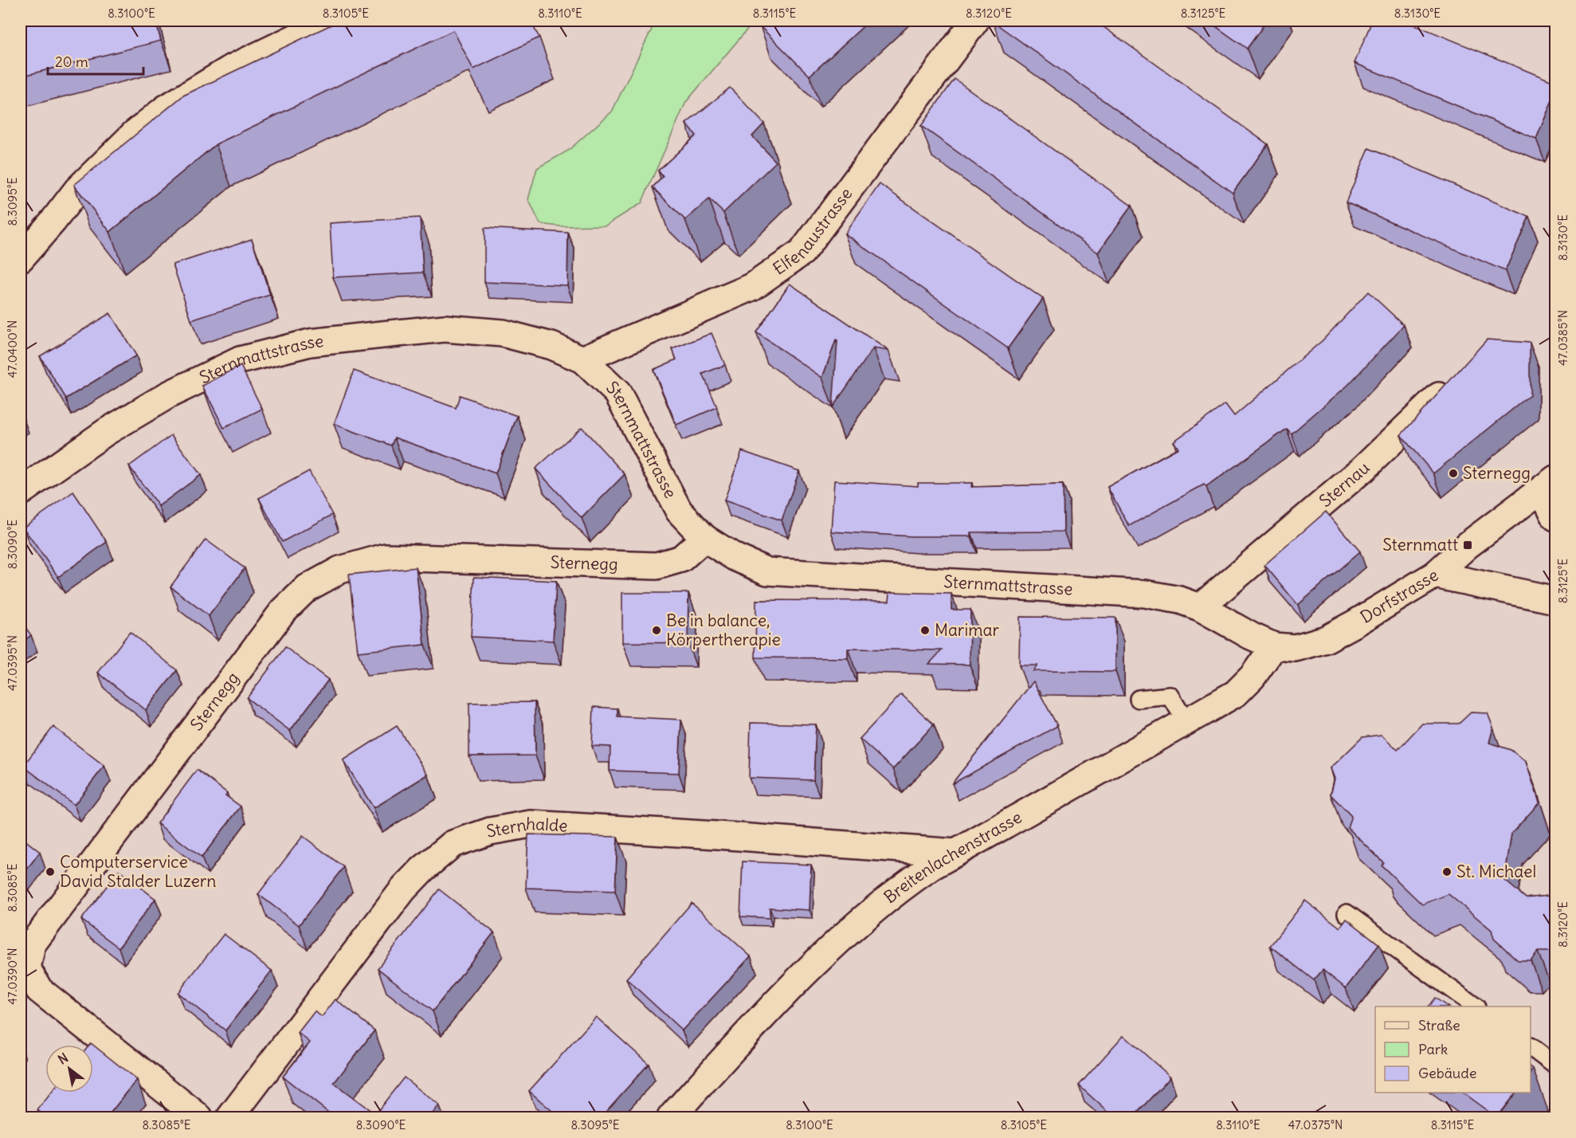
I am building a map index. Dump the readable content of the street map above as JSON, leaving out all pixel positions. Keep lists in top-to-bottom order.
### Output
{
  "streets": {
    "street": [
      "Elfenaustrasse",
      "Sternmattstrasse",
      "Sternau",
      "Sternegg",
      "Dorfstrasse",
      "Sternhalde",
      "Breitenlachenstrasse"
    ]
  },
  "crossings": [
    ["Elfenaustrasse", "Sternmattstrasse"],
    ["Sternmattstrasse", "Sternau"],
    ["Sternmattstrasse", "Sternegg"],
    ["Sternmattstrasse", "Dorfstrasse"],
    ["Sternmattstrasse", "Breitenlachenstrasse"],
    ["Dorfstrasse", "Breitenlachenstrasse"],
    ["Sternhalde", "Breitenlachenstrasse"]
  ],
  "places": {
    "other": [
      "Sternegg",
      "Be in balance, Körpertherapie",
      "Marimar",
      "Computerservice David Stalder Luzern",
      "St. Michael"
    ],
    "transit": ["Sternmatt"]
  },
  "legend": ["Straße", "Park", "Gebäude"],
  "scale_bar": "20 m",
  "north": "top left",
  "coordinates": [
    "8.3100°E",
    "8.3105°E",
    "8.3110°E",
    "8.3115°E",
    "8.3120°E",
    "8.3125°E",
    "8.3130°E",
    "8.3095°E",
    "47.0385°N",
    "47.0400°N",
    "8.3090°E",
    "47.0395°N",
    "8.3085°E",
    "47.0390°N",
    "47.0375°N"
  ]
}
